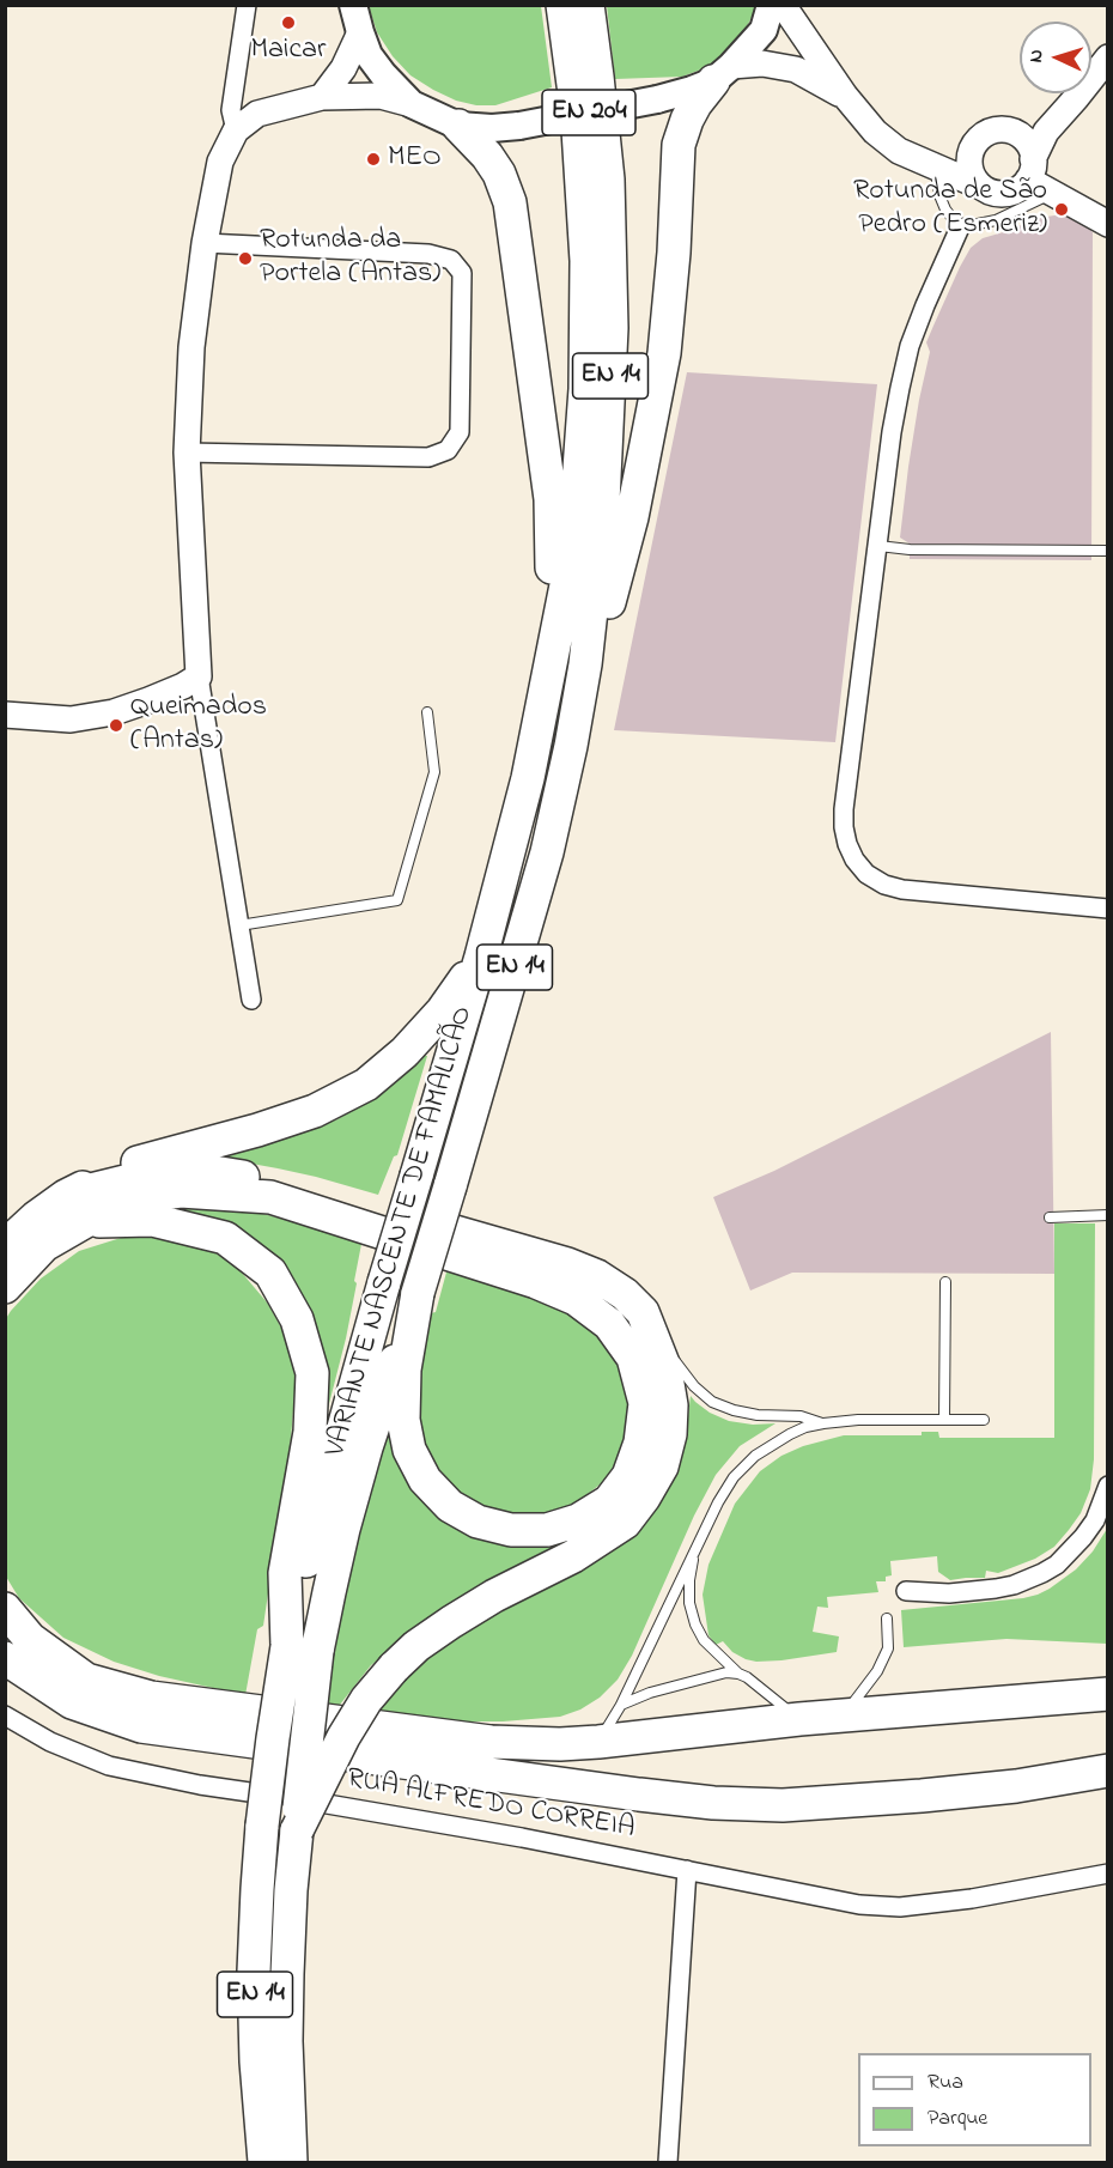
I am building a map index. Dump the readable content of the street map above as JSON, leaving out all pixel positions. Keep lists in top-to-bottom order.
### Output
{
  "streets": {
    "highway": ["EN 14", "VARIANTE NASCENTE DE FAMALICÃO"],
    "main road": ["EN 204"],
    "street": ["RUA ALFREDO CORREIA"]
  },
  "places": [
    "Maicar",
    "MEO",
    "Rotunda de São Pedro (Esmeriz)",
    "Rotunda da Portela (Antas)",
    "Queimados (Antas)"
  ],
  "legend": ["Rua", "Parque"],
  "north": "left"
}
